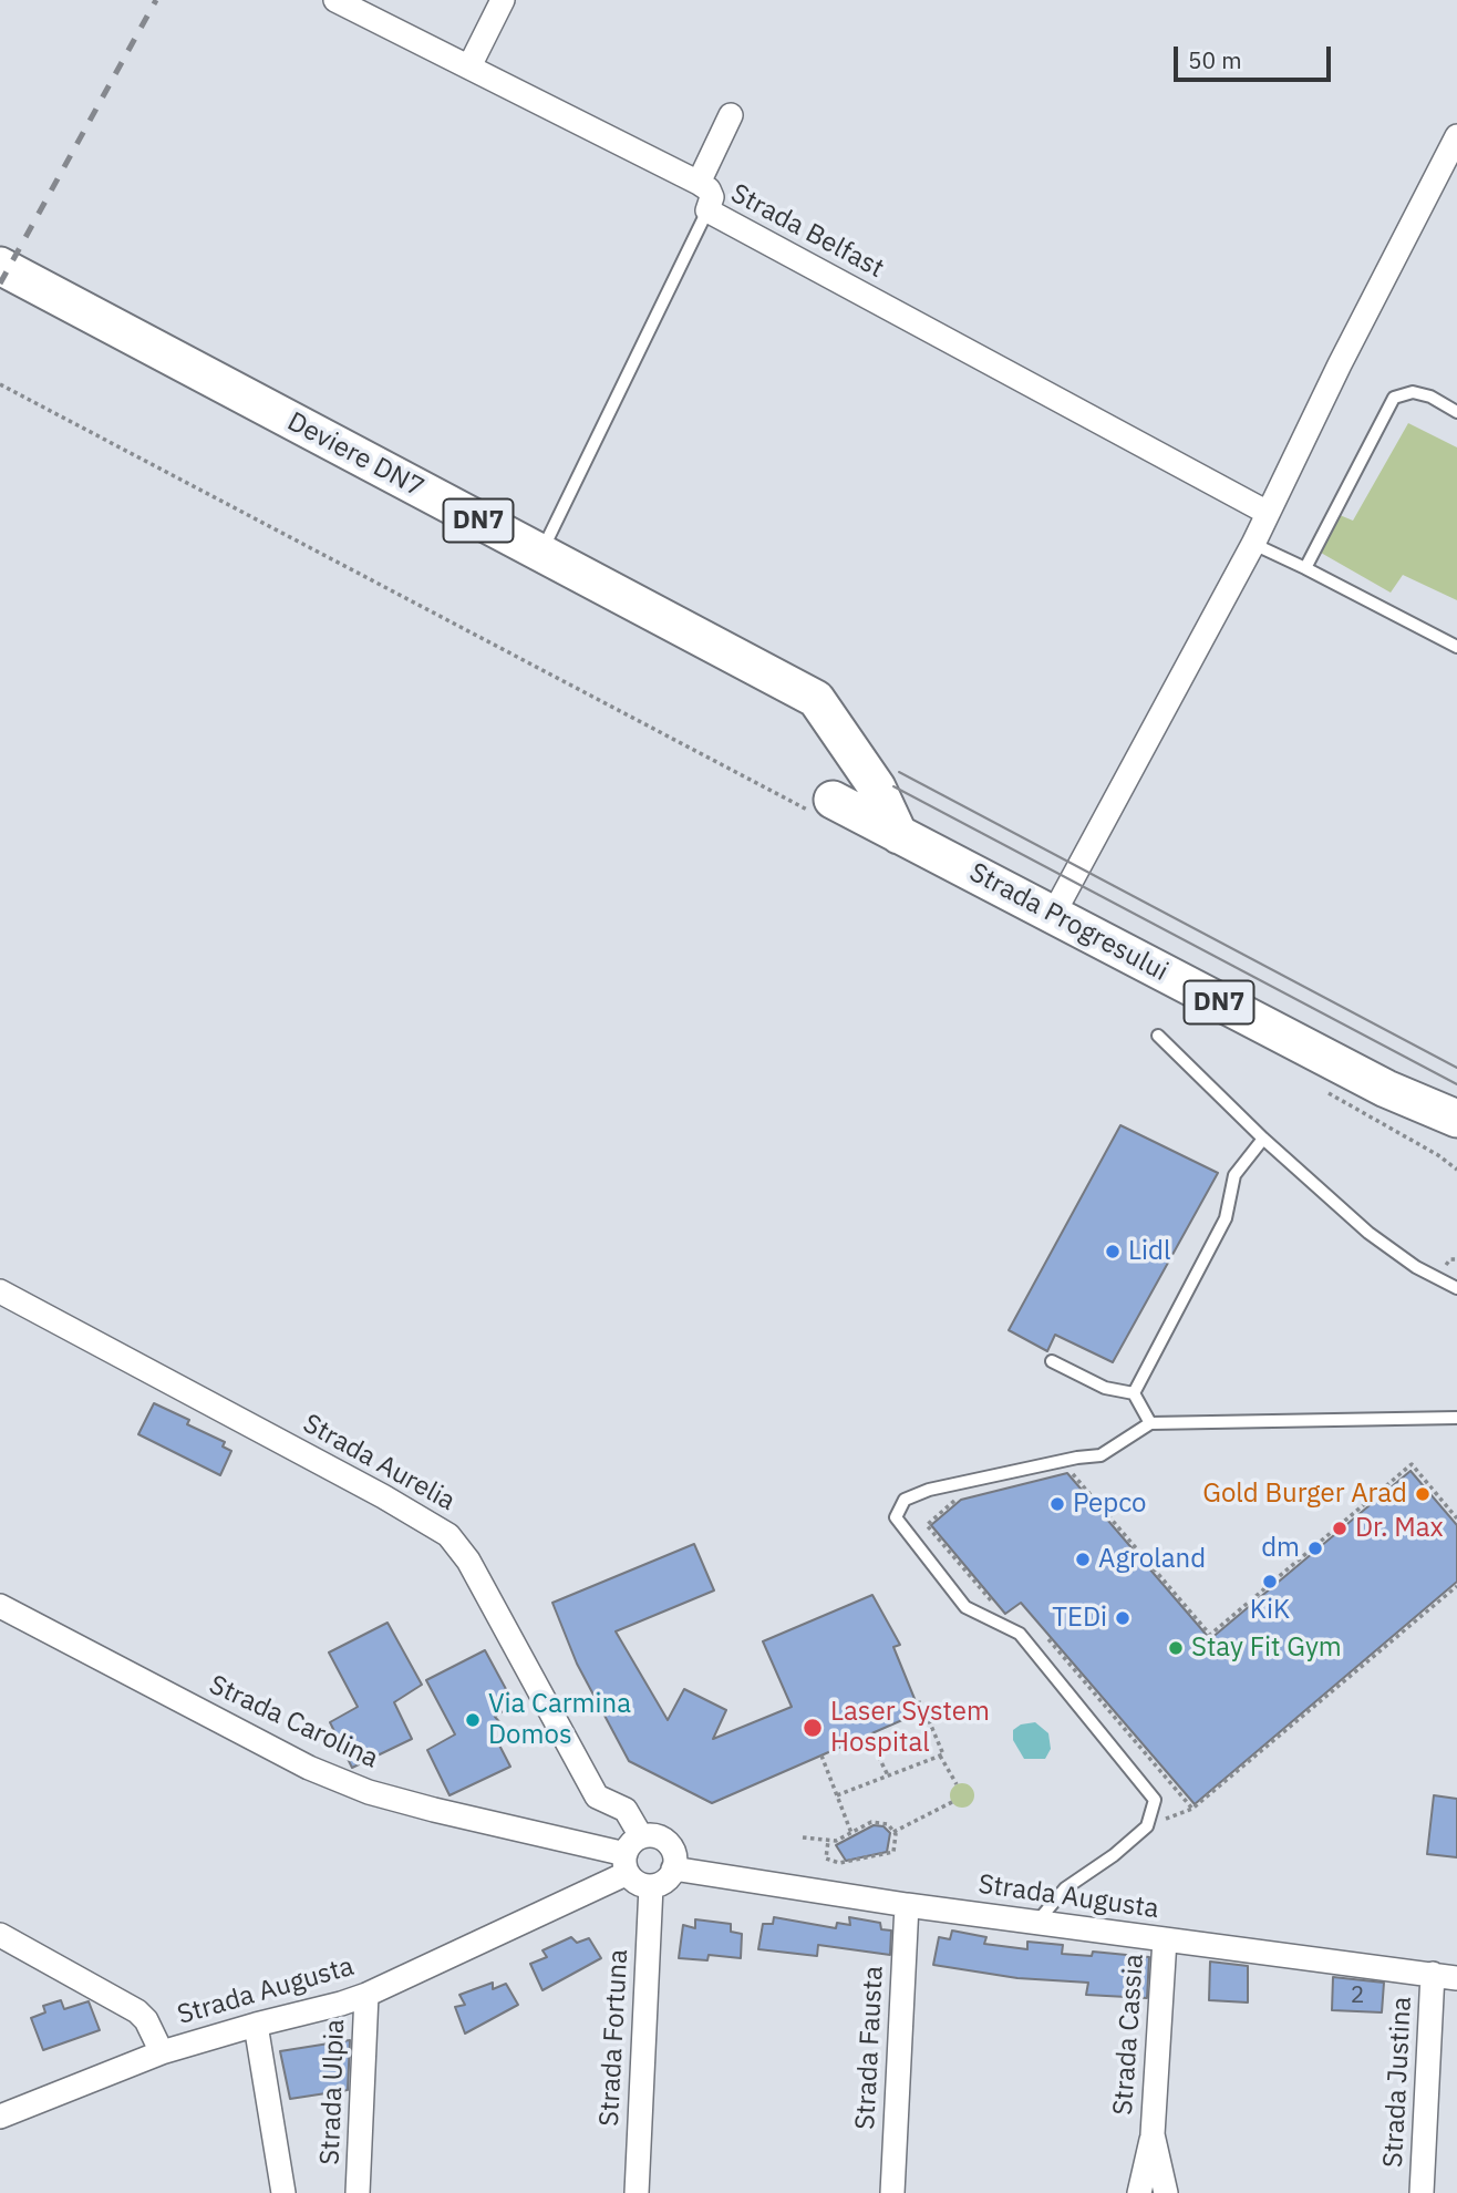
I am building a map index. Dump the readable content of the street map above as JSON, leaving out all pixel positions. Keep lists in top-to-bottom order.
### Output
{
  "streets": {
    "main road": ["Deviere DN7", "DN7", "Strada Progresului"],
    "street": [
      "Strada Belfast",
      "Strada Aurelia",
      "Strada Carolina",
      "Strada Augusta",
      "Strada Cassia",
      "Strada Fortuna",
      "Strada Fausta",
      "Strada Justina",
      "Strada Ulpia"
    ]
  },
  "crossings": [
    ["Deviere DN7", "Strada Progresului"],
    ["Strada Aurelia", "Strada Carolina"],
    ["Strada Aurelia", "Strada Augusta"],
    ["Strada Aurelia", "Strada Fortuna"],
    ["Strada Carolina", "Strada Augusta"],
    ["Strada Carolina", "Strada Fortuna"],
    ["Strada Augusta", "Strada Cassia"],
    ["Strada Augusta", "Strada Fortuna"],
    ["Strada Augusta", "Strada Fausta"],
    ["Strada Augusta", "Strada Justina"],
    ["Strada Augusta", "Strada Ulpia"]
  ],
  "places": [
    "Lidl",
    "Gold Burger Arad",
    "Pepco",
    "Dr. Max",
    "dm",
    "Agroland",
    "KiK",
    "TEDi",
    "Stay Fit Gym",
    "Via Carmina Domos",
    "Laser System Hospital"
  ],
  "house_numbers": ["2"],
  "scale_bar": "50 m"
}
